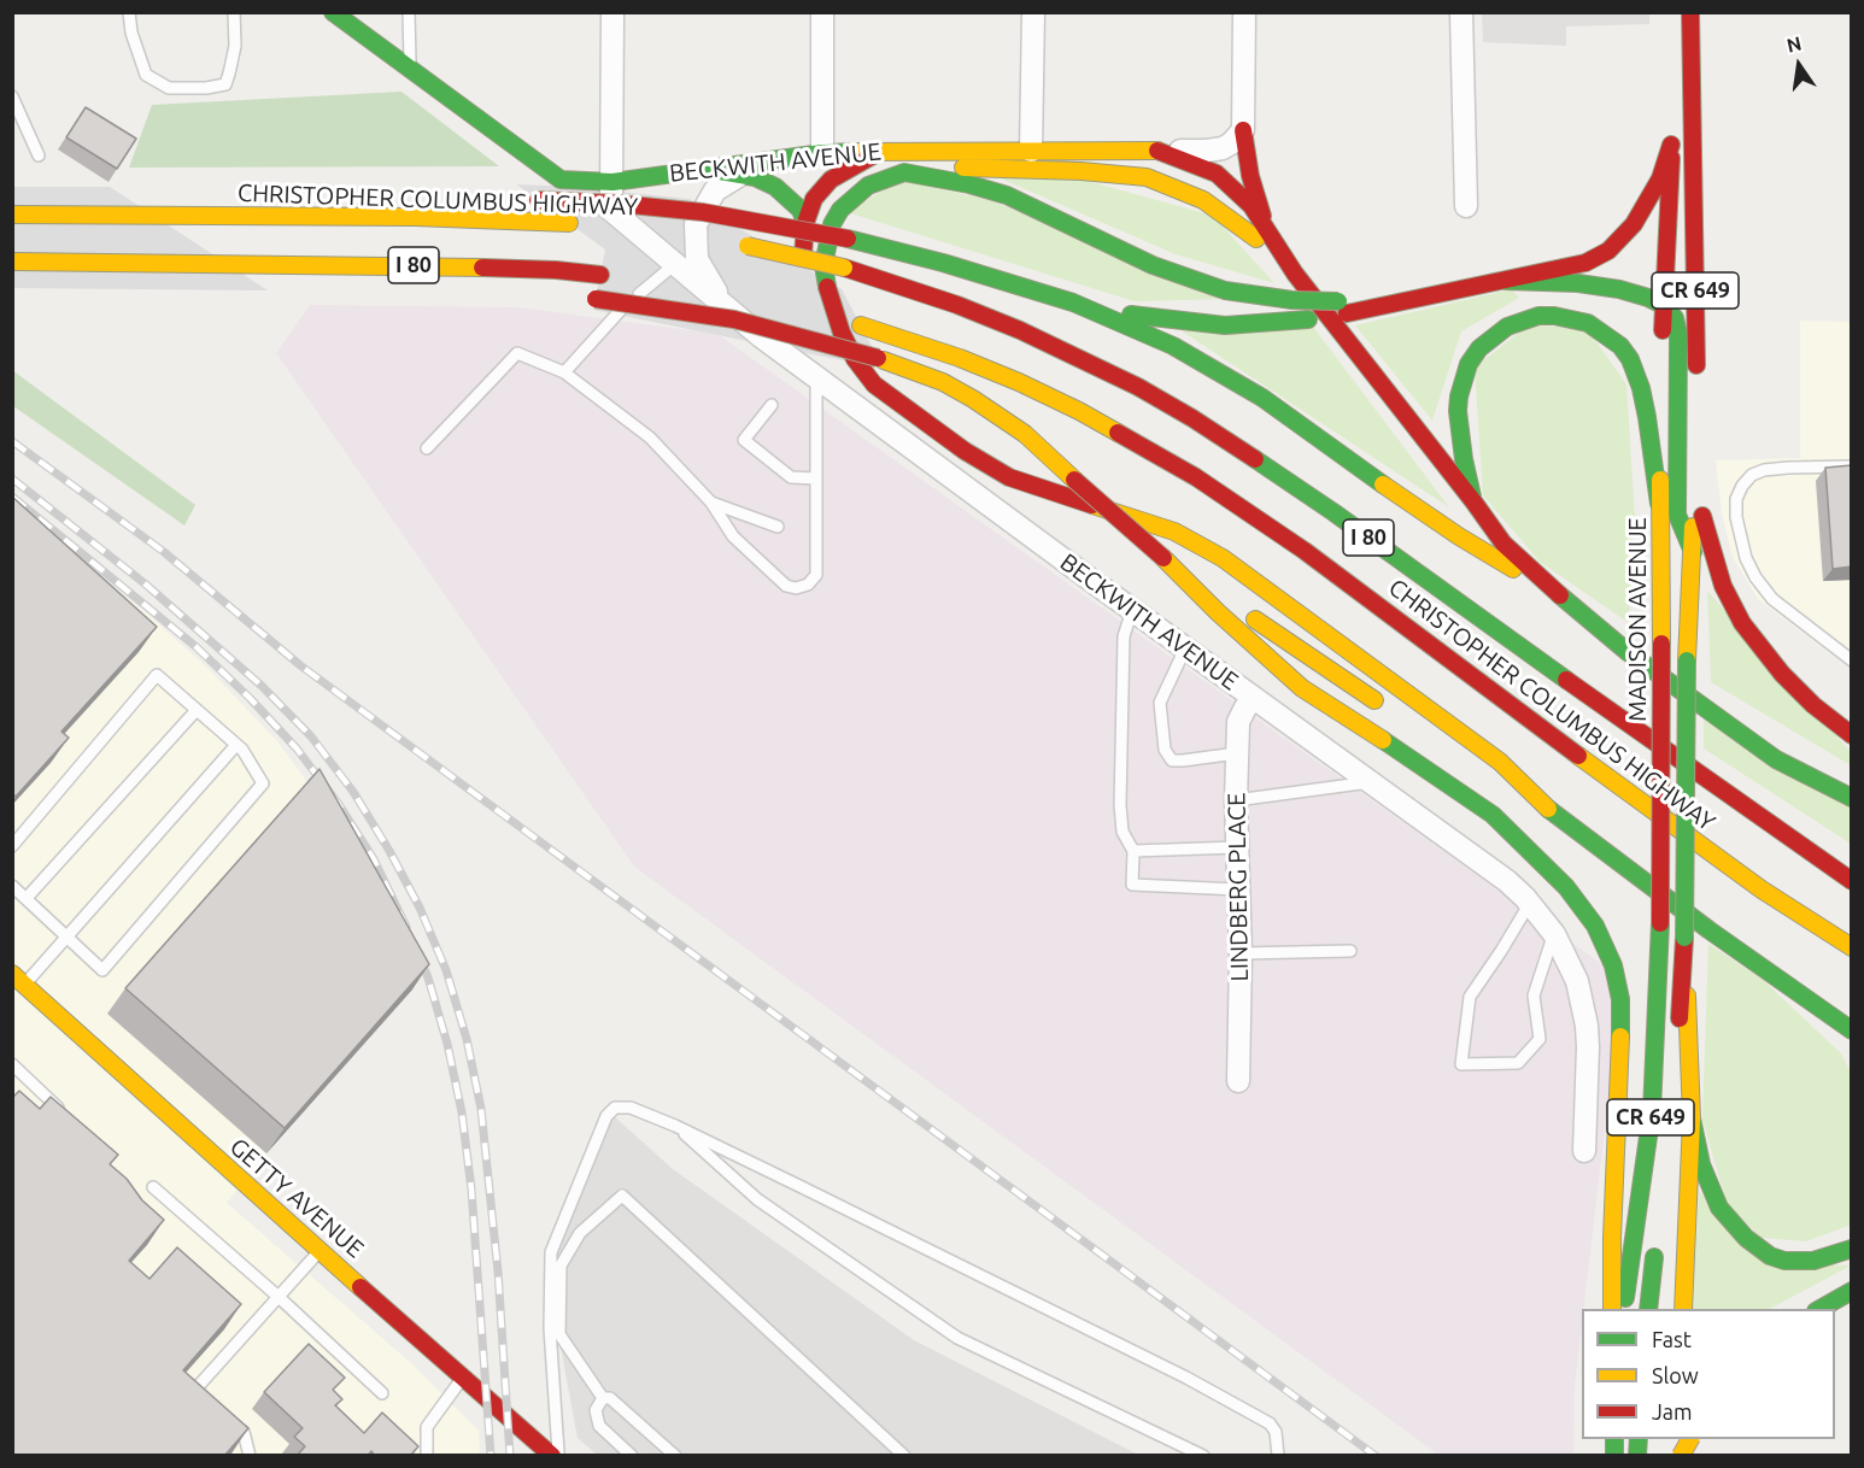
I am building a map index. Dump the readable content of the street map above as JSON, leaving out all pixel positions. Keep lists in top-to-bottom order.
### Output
{
  "streets": {
    "main road": [
      "BECKWITH AVENUE",
      "CHRISTOPHER COLUMBUS HIGHWAY",
      "I 80",
      "CR 649",
      "MADISON AVENUE",
      "GETTY AVENUE"
    ],
    "street": ["LINDBERG PLACE"]
  },
  "crossings": [
    ["BECKWITH AVENUE", "CHRISTOPHER COLUMBUS HIGHWAY"],
    ["BECKWITH AVENUE", "I 80"],
    ["BECKWITH AVENUE", "LINDBERG PLACE"]
  ],
  "legend": ["Fast", "Slow", "Jam"],
  "north": "top"
}
